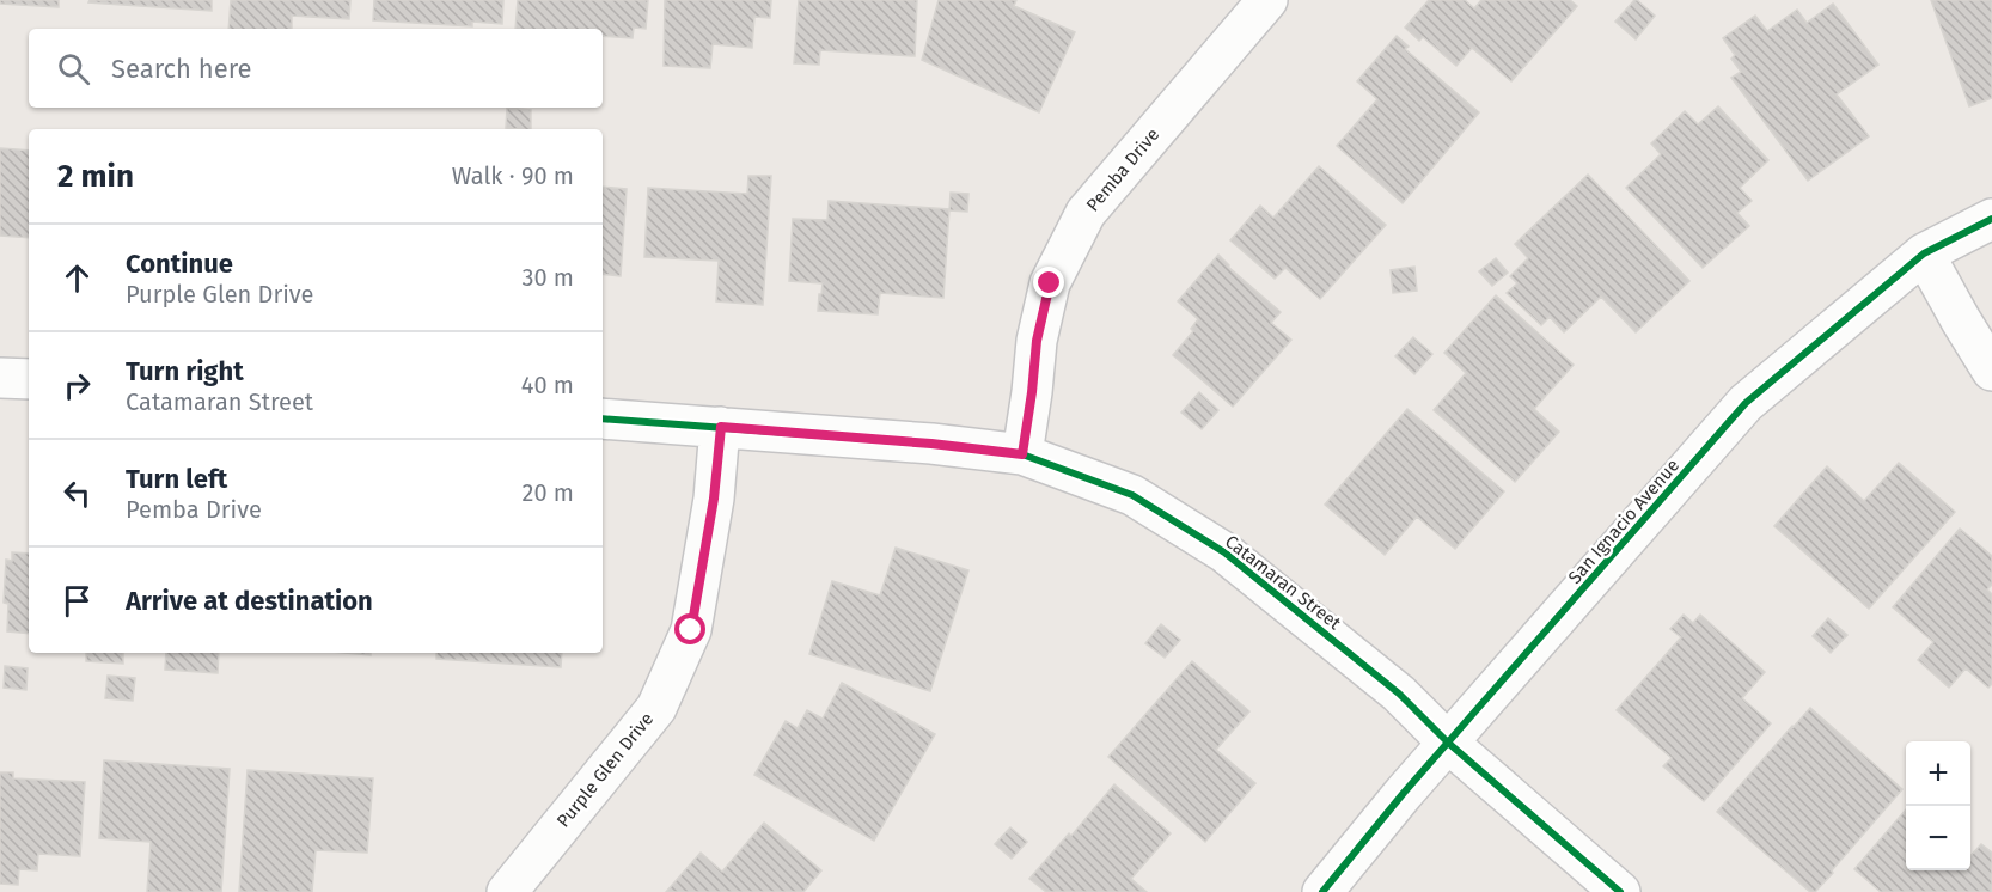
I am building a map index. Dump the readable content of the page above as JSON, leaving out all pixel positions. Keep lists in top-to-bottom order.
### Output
{
  "streets": {
    "street": [
      "Pemba Drive",
      "San Ignacio Avenue",
      "Catamaran Street",
      "Purple Glen Drive"
    ]
  },
  "crossings": [
    ["Pemba Drive", "Catamaran Street"],
    ["San Ignacio Avenue", "Catamaran Street"],
    ["Catamaran Street", "Purple Glen Drive"]
  ],
  "page": {
    "search": "Search here",
    "heading": ["2 min", "Walk · 90 m"],
    "list": [
      ["Continue", "Purple Glen Drive", "30 m"],
      ["Turn right", "Catamaran Street", "40 m"],
      ["Turn left", "Pemba Drive", "20 m"],
      "Arrive at destination"
    ],
    "map_buttons": ["+", "−"]
  }
}
